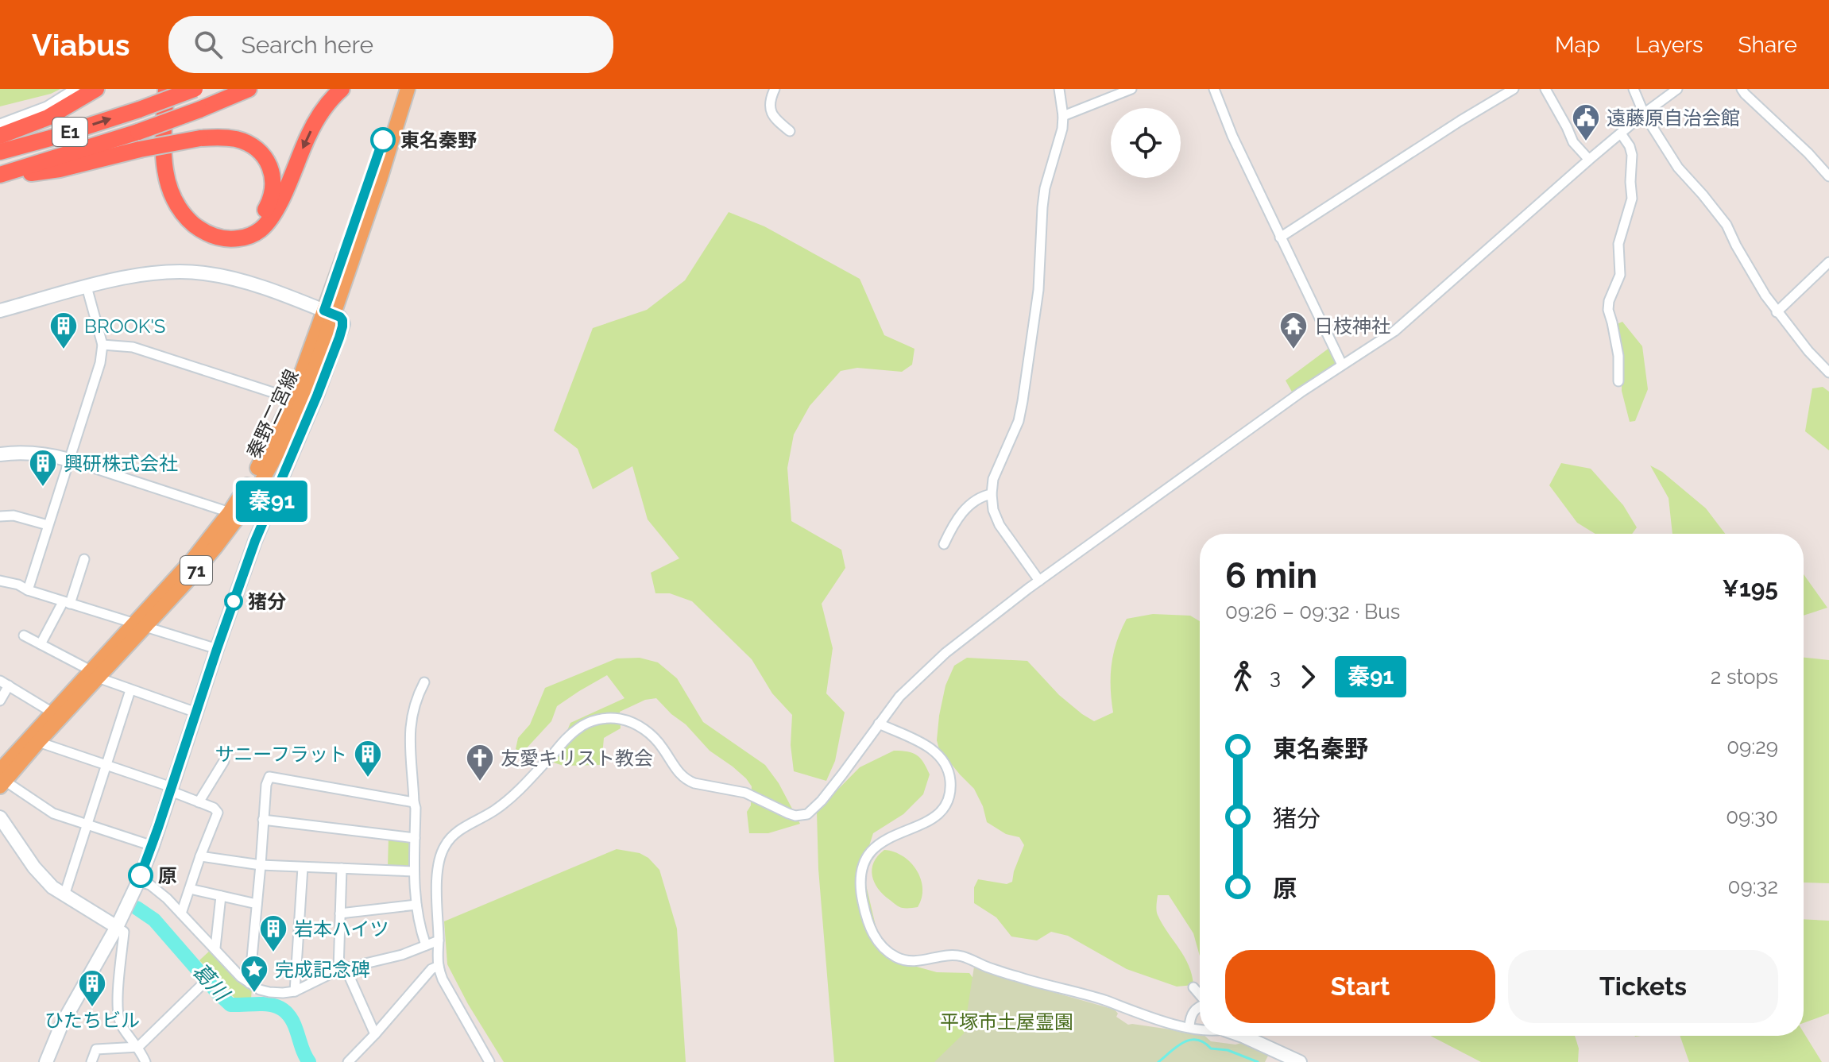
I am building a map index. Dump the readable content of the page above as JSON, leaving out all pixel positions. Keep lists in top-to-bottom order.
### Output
{
  "streets": {
    "highway": ["E1"],
    "main road": ["秦野二宮線", "71"]
  },
  "water": ["葛川"],
  "parks": ["平塚市土屋霊園"],
  "places": {
    "other": ["東名秦野", "猪分", "原"],
    "public building": ["遠藤原自治会館"],
    "building": [
      "BROOK'S",
      "興研株式会社",
      "サニーフラット",
      "岩本ハイツ",
      "ひたちビル"
    ],
    "temple": ["日枝神社"],
    "church": ["友愛キリスト教会"],
    "place": ["完成記念碑"]
  },
  "lines": ["bus line 秦91"],
  "page": {
    "header": "Viabus",
    "search": "Search here",
    "nav": ["Map", "Layers", "Share"],
    "on_map": "秦91",
    "heading": ["6 min", "09:26 – 09:32 · Bus", "¥195"],
    "legs": ["3", "秦91", "2 stops"],
    "list": [
      {
        "name": "東名秦野",
        "value": "09:29"
      },
      {
        "name": "猪分",
        "value": "09:30"
      },
      {
        "name": "原",
        "value": "09:32"
      }
    ],
    "buttons": ["Start", "Tickets"]
  }
}
